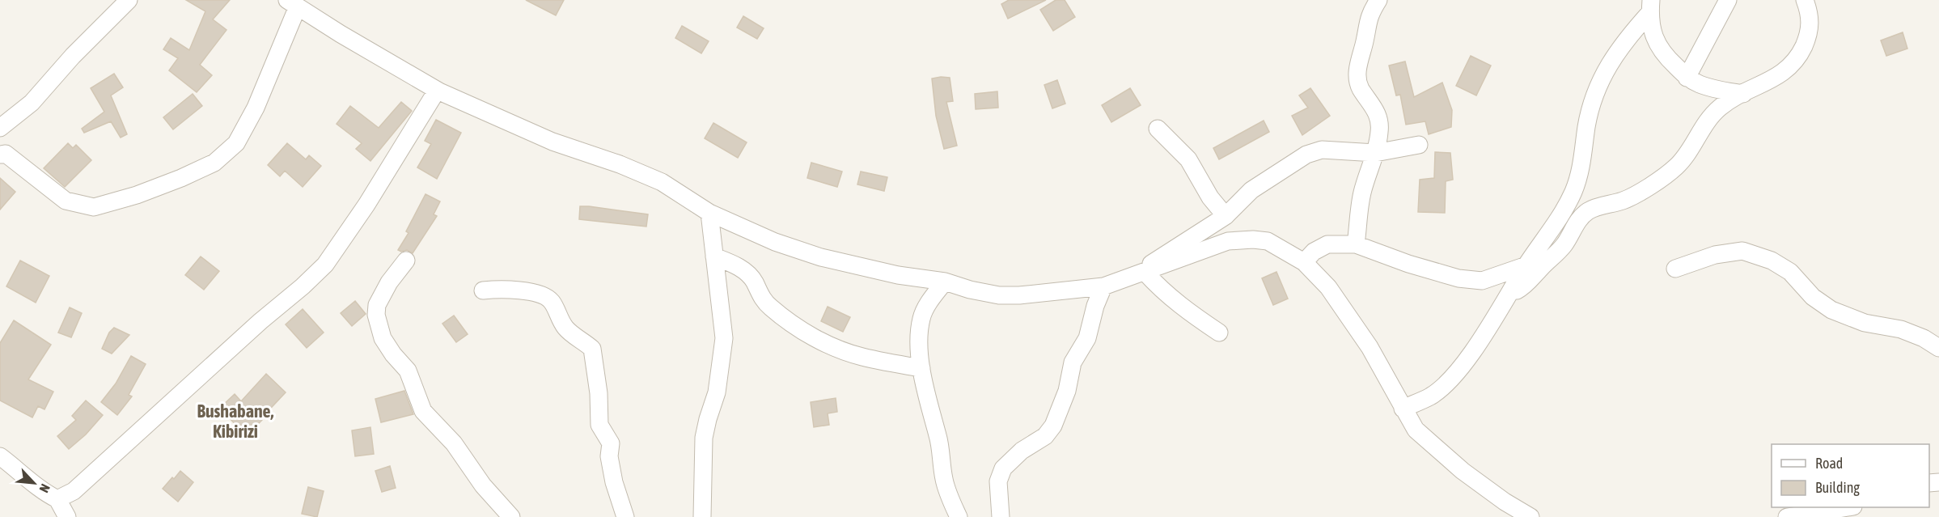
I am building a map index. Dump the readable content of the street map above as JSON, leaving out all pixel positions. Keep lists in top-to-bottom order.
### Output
{
  "districts": ["Bushabane, Kibirizi"],
  "legend": ["Road", "Building"],
  "north": "bottom right"
}
